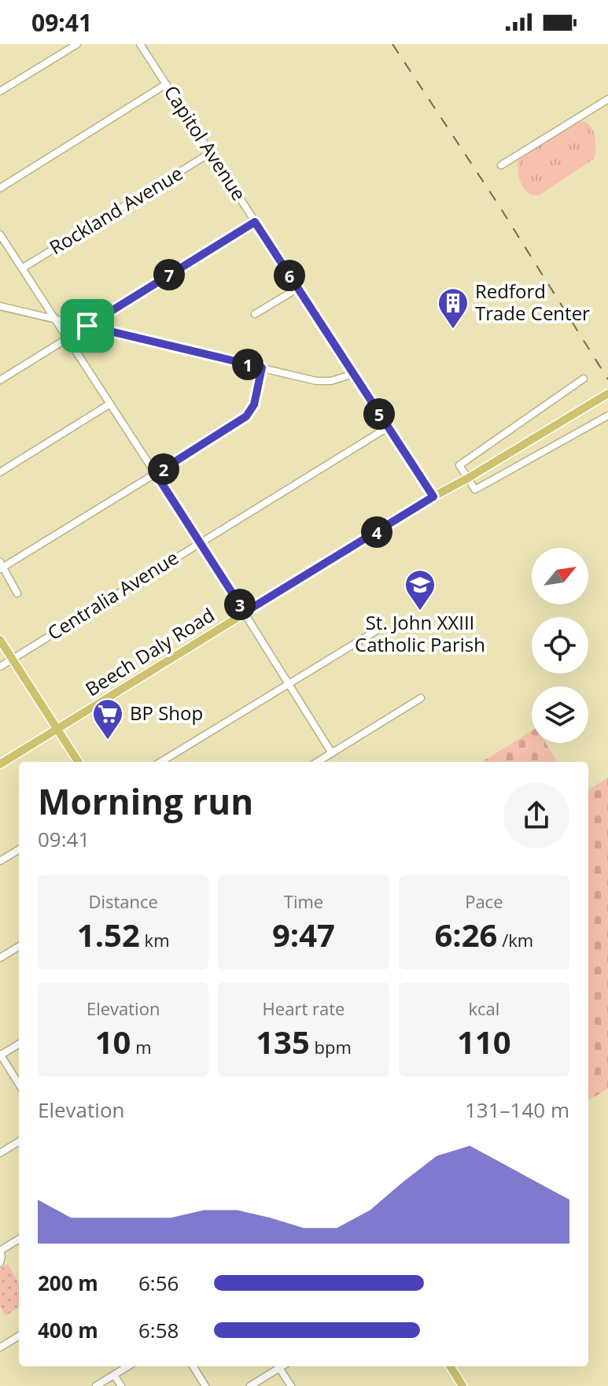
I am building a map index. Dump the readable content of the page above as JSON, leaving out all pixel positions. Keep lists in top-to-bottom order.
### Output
{
  "streets": {
    "main road": ["Beech Daly Road"],
    "street": ["Capitol Avenue", "Rockland Avenue", "Centralia Avenue"]
  },
  "crossings": [
    ["Capitol Avenue", "Rockland Avenue"],
    ["Capitol Avenue", "Centralia Avenue"],
    ["Capitol Avenue", "Beech Daly Road"]
  ],
  "places": {
    "building": ["Redford Trade Center"],
    "school or university": ["St. John XXIII Catholic Parish"],
    "supermarket": ["BP Shop"]
  },
  "north": "top right",
  "page": {
    "status": "09:41",
    "pins": [
      "7",
      "6",
      "1",
      "5",
      "2",
      "4",
      "3"
    ],
    "heading": ["Morning run", "09:41"],
    "stats": [
      ["Distance", "1.52 km"],
      ["Time", "9:47"],
      ["Pace", "6:26 /km"],
      ["Elevation", "10 m"],
      ["Heart rate", "135 bpm"],
      ["kcal", "110"]
    ],
    "chart": ["Elevation", "131–140 m"],
    "list": [
      {
        "name": "200 m",
        "note": "6:56"
      },
      {
        "name": "400 m",
        "note": "6:58"
      }
    ]
  }
}
